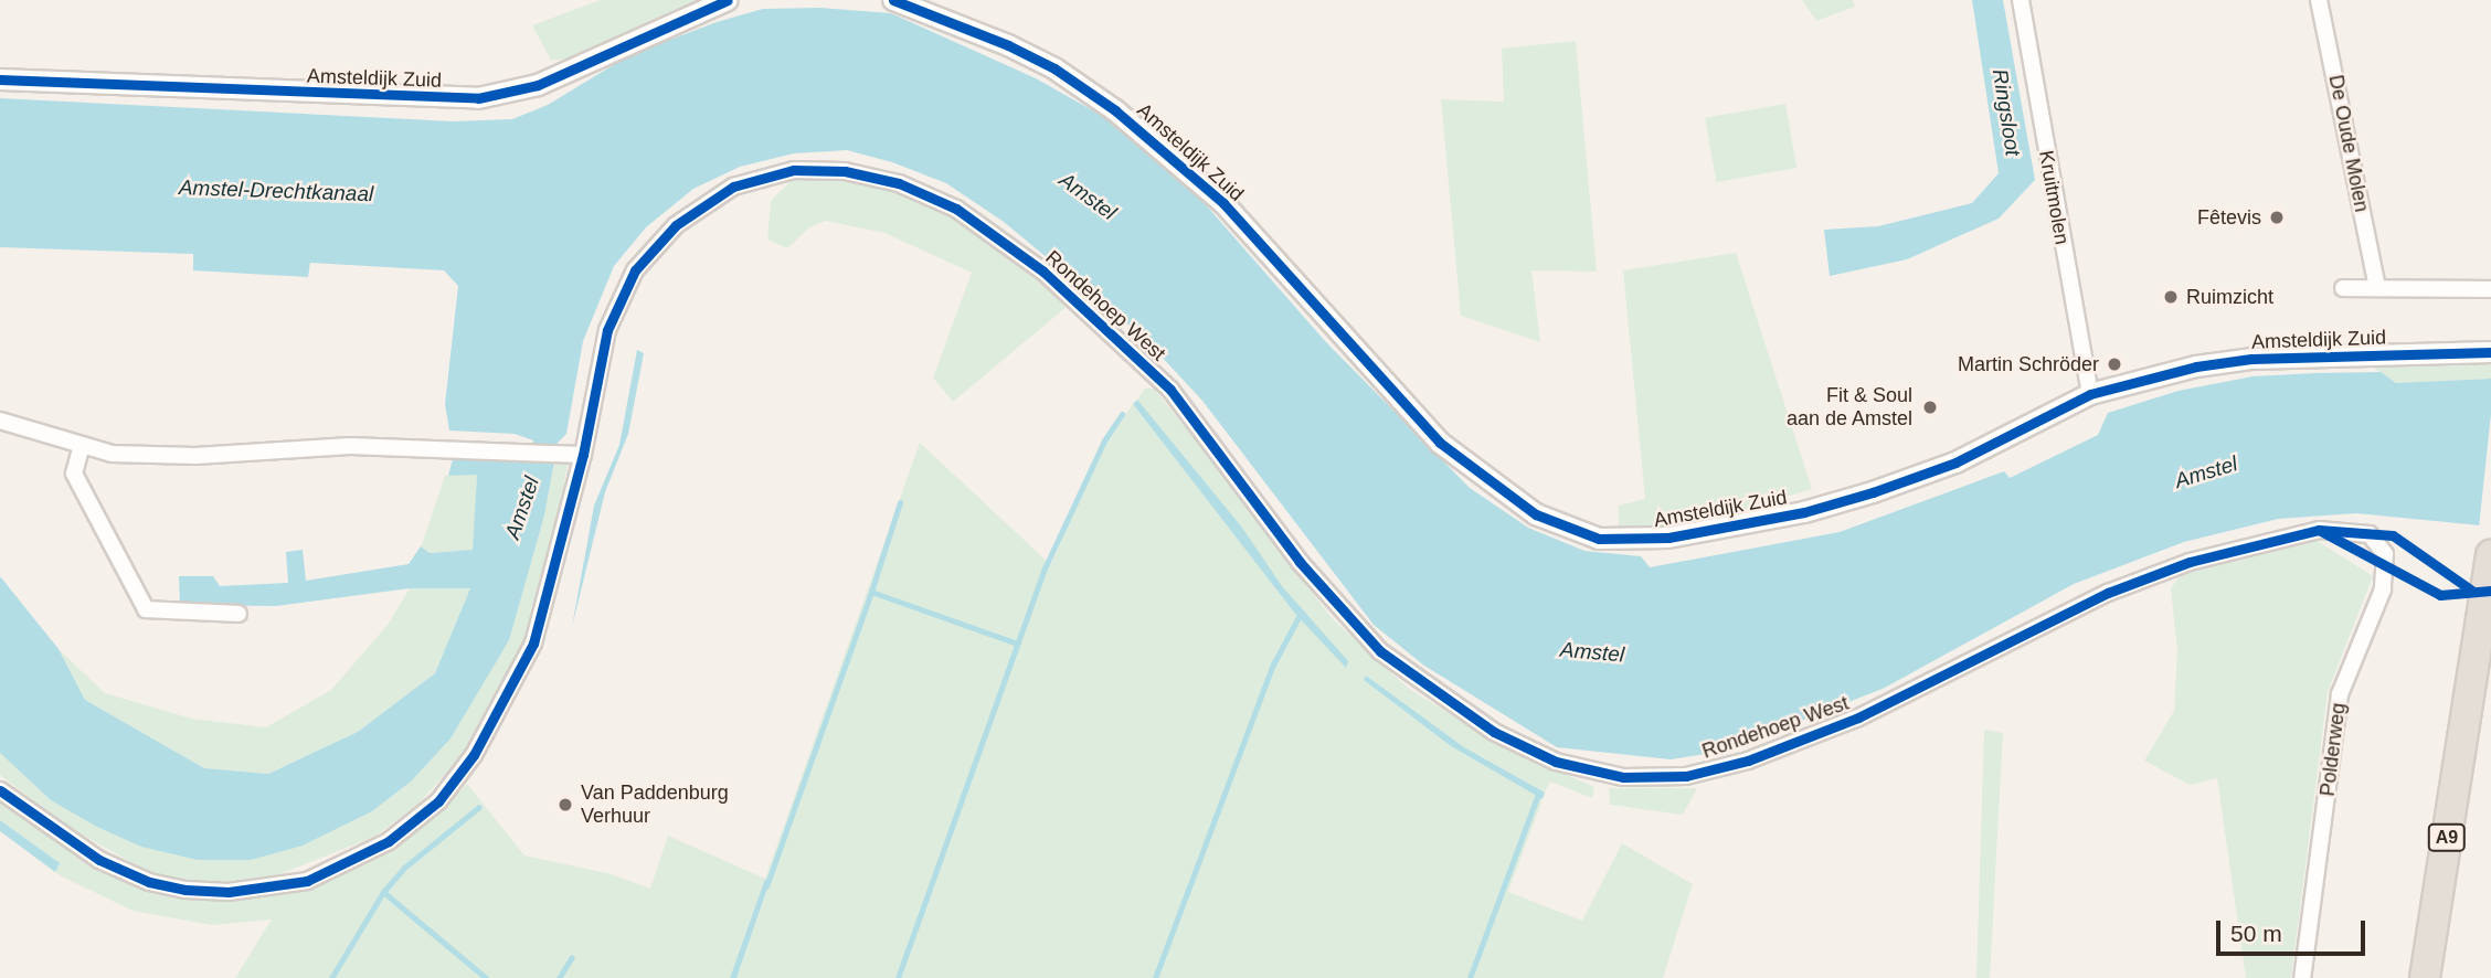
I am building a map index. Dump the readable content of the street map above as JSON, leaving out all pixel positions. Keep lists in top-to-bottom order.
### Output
{
  "streets": {
    "highway": ["A9"],
    "street": [
      "Amsteldijk Zuid",
      "De Oude Molen",
      "Kruitmolen",
      "Rondehoep West",
      "Polderweg"
    ]
  },
  "crossings": [
    ["Amsteldijk Zuid", "Kruitmolen"],
    ["Rondehoep West", "Polderweg"]
  ],
  "water": ["Ringsloot", "Amstel-Drechtkanaal", "Amstel"],
  "places": [
    "Fêtevis",
    "Ruimzicht",
    "Martin Schröder",
    "Fit & Soul aan de Amstel",
    "Van Paddenburg Verhuur"
  ],
  "scale_bar": "50 m"
}
